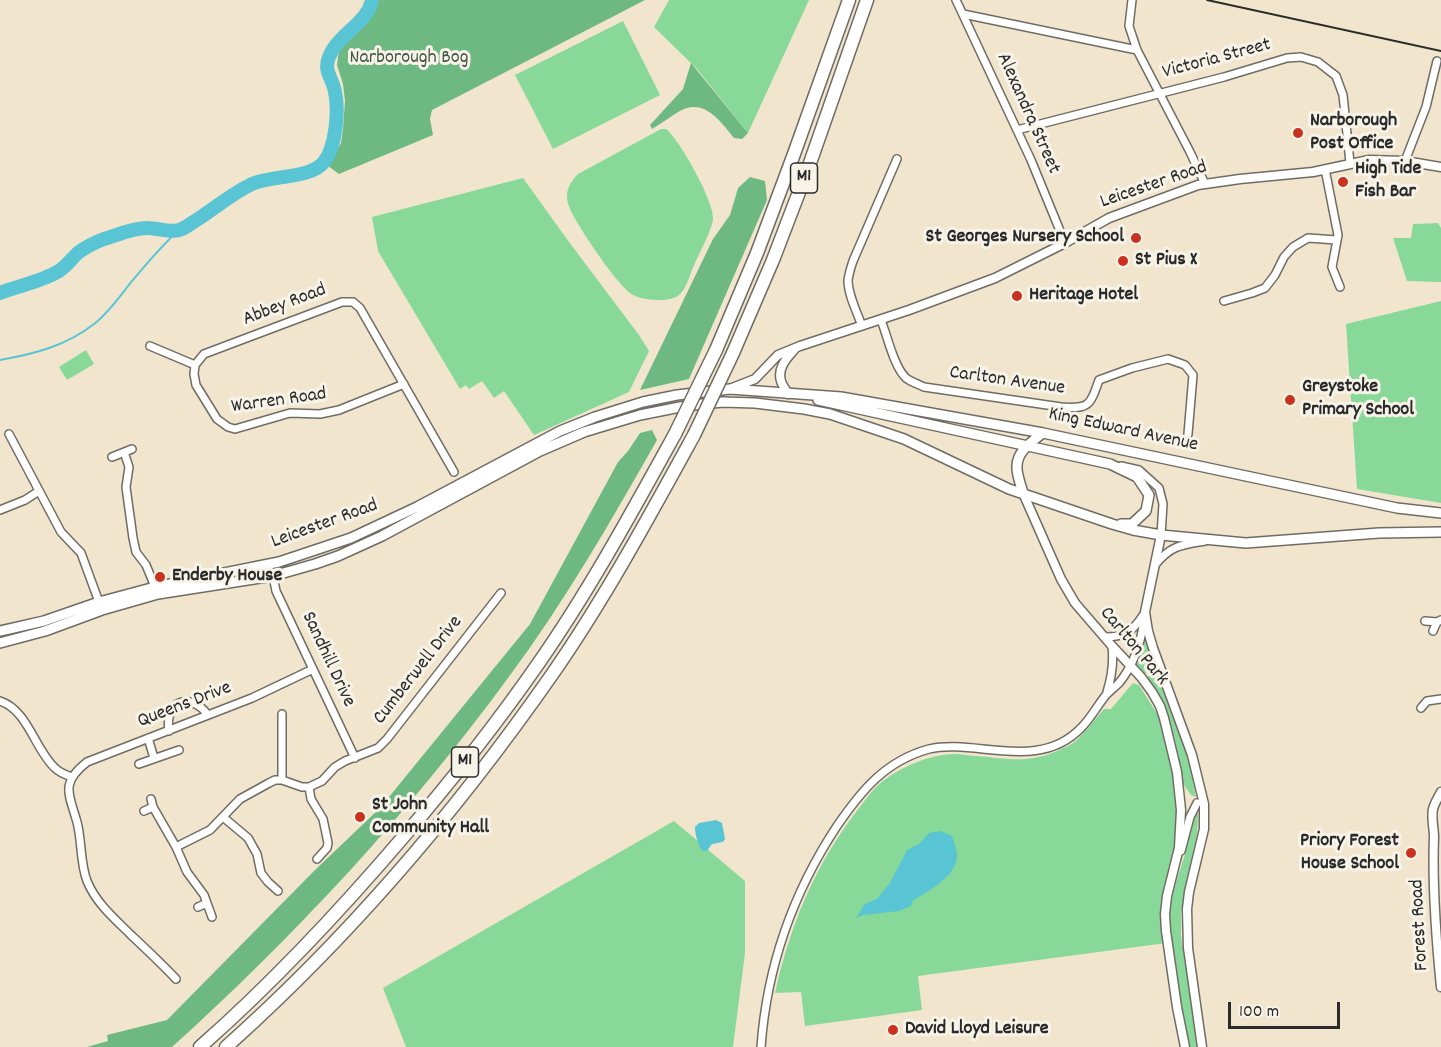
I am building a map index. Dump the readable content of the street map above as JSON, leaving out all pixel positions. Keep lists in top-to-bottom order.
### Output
{
  "streets": {
    "highway": ["M1"],
    "main road": ["Leicester Road", "King Edward Avenue"],
    "street": [
      "Victoria Street",
      "Alexandra Street",
      "Abbey Road",
      "Carlton Avenue",
      "Warren Road",
      "Carlton Park",
      "Sandhill Drive",
      "Cumberwell Drive",
      "Queens Drive",
      "Forest Road"
    ]
  },
  "crossings": [
    ["Victoria Street", "Alexandra Street"],
    ["Victoria Street", "Leicester Road"],
    ["Alexandra Street", "Leicester Road"],
    ["Leicester Road", "Carlton Avenue"],
    ["Leicester Road", "King Edward Avenue"],
    ["Leicester Road", "Carlton Park"],
    ["Leicester Road", "Sandhill Drive"],
    ["Abbey Road", "Warren Road"],
    ["King Edward Avenue", "Carlton Park"],
    ["Sandhill Drive", "Cumberwell Drive"],
    ["Sandhill Drive", "Queens Drive"]
  ],
  "parks": ["Narborough Bog"],
  "places": [
    "Narborough Post Office",
    "High Tide Fish Bar",
    "St Georges Nursery School",
    "St Pius X",
    "Heritage Hotel",
    "Greystoke Primary School",
    "Enderby House",
    "St John Community Hall",
    "Priory Forest House School",
    "David Lloyd Leisure"
  ],
  "scale_bar": "100 m"
}
